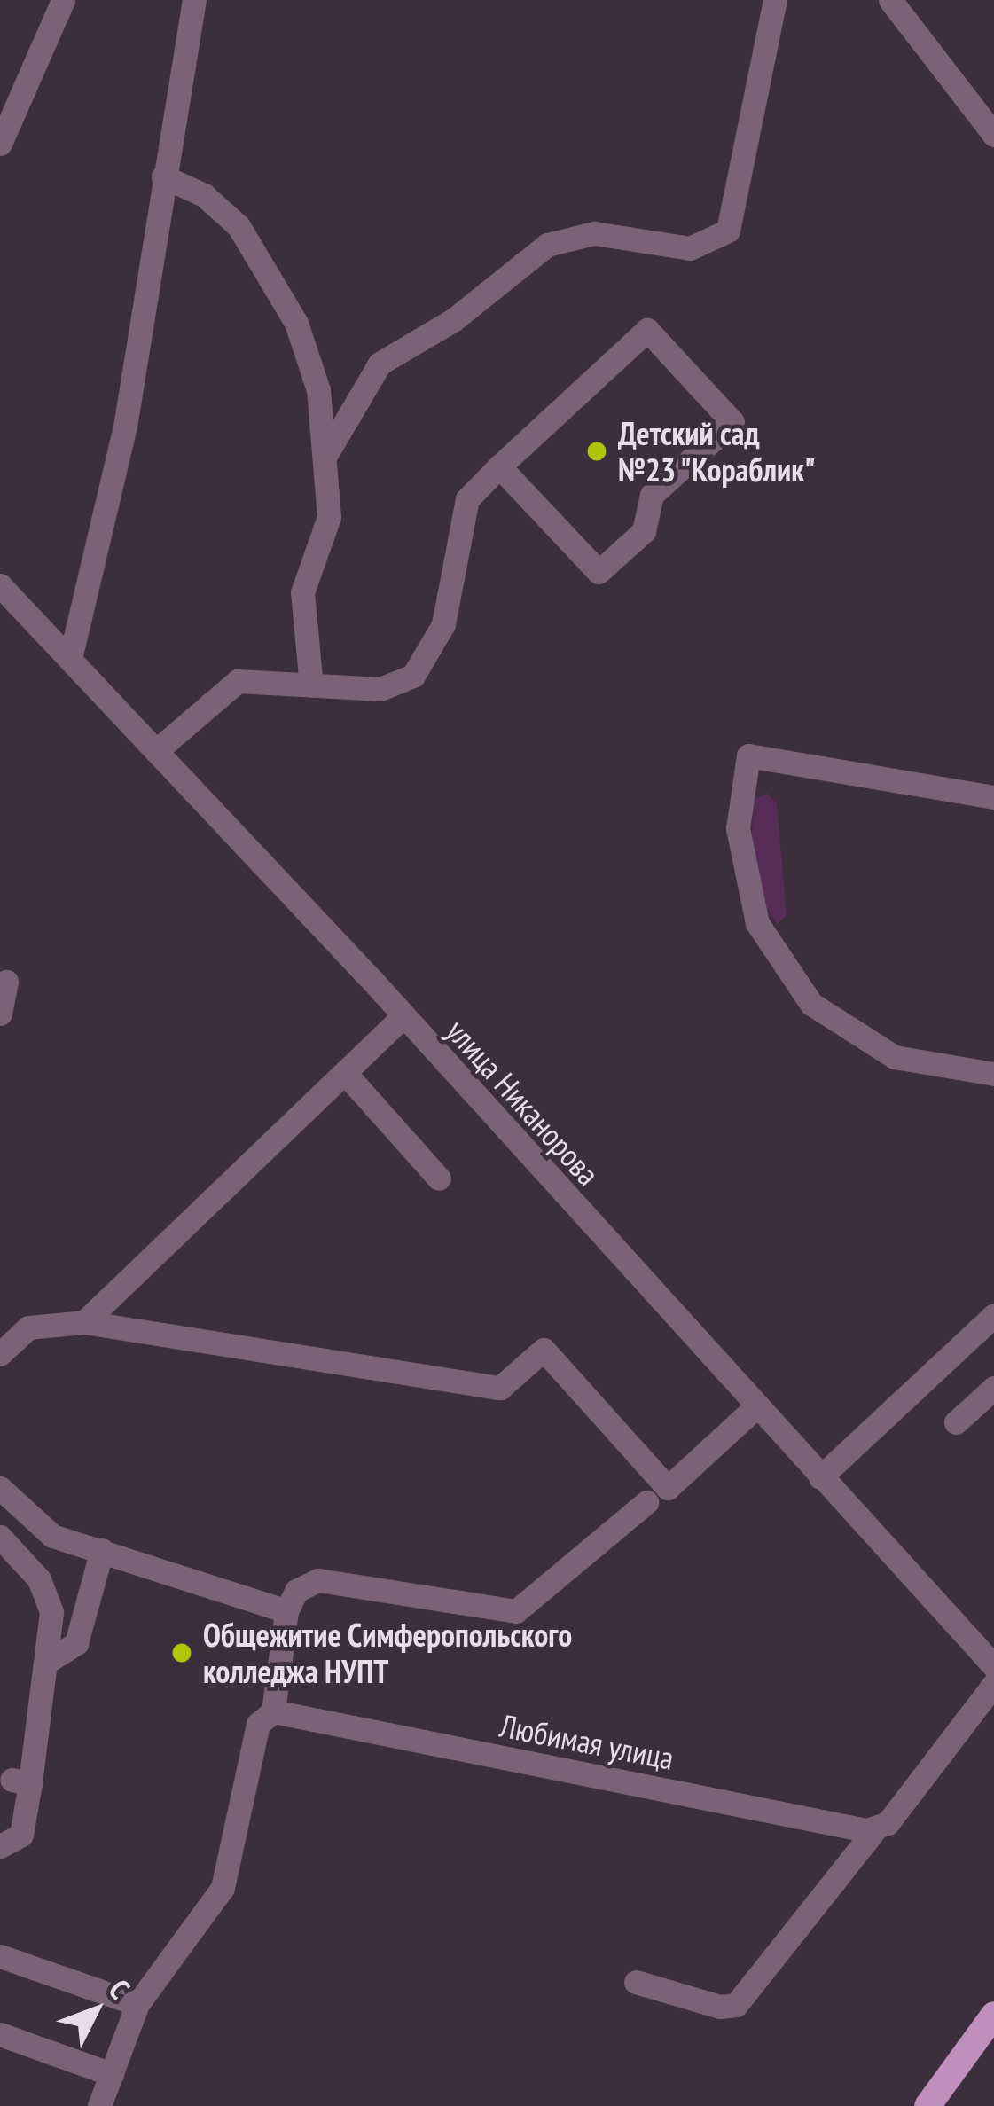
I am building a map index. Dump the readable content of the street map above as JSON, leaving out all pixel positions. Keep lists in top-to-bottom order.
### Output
{
  "streets": {
    "street": ["улица Никанорова", "Любимая улица"]
  },
  "places": ["Детский сад №23 \"Кораблик\"", "Общежитие Симферопольского колледжа НУПТ"],
  "north": "top right"
}
